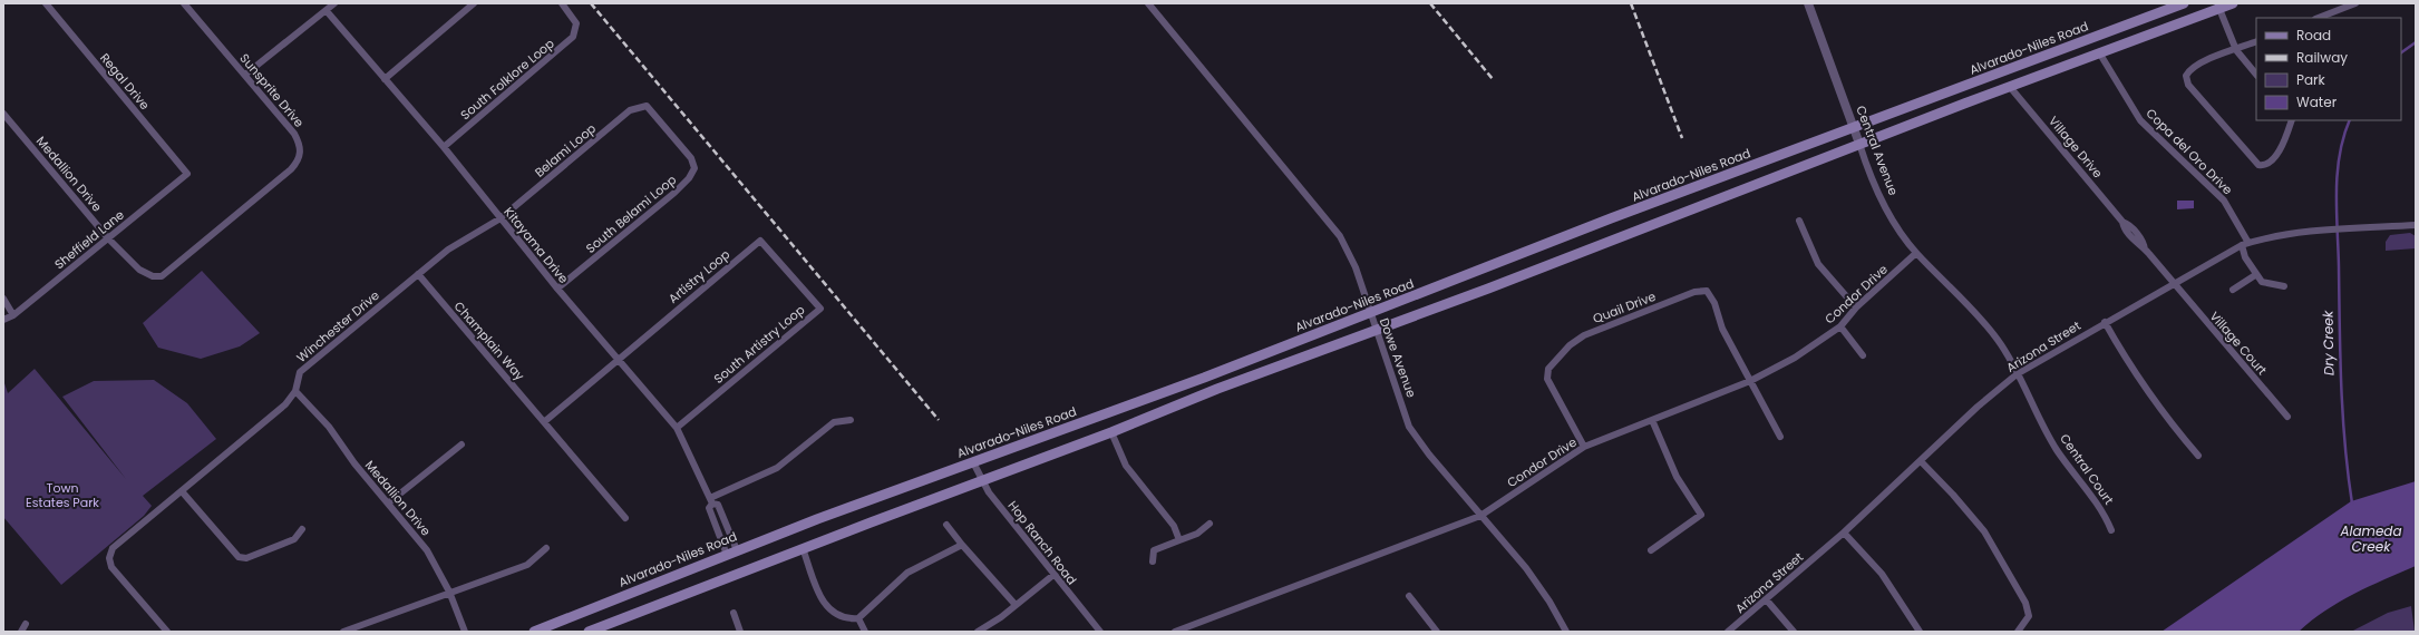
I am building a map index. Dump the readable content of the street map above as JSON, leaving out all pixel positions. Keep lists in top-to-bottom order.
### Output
{
  "streets": {
    "main road": ["Alvarado-Niles Road"],
    "street": [
      "South Folklore Loop",
      "Regal Drive",
      "Sunsprite Drive",
      "Village Drive",
      "Belami Loop",
      "Central Avenue",
      "Copa del Oro Drive",
      "Medallion Drive",
      "South Belami Loop",
      "Sheffield Lane",
      "Kitayama Drive",
      "Artistry Loop",
      "Condor Drive",
      "Quail Drive",
      "Winchester Drive",
      "Champlain Way",
      "Village Court",
      "South Artistry Loop",
      "Arizona Street",
      "Dowe Avenue",
      "Central Court",
      "Hop Ranch Road"
    ]
  },
  "crossings": [
    ["Alvarado-Niles Road", "Central Avenue"],
    ["Alvarado-Niles Road", "Kitayama Drive"],
    ["Alvarado-Niles Road", "Dowe Avenue"],
    ["Alvarado-Niles Road", "Hop Ranch Road"],
    ["South Folklore Loop", "Kitayama Drive"],
    ["Regal Drive", "Sheffield Lane"],
    ["Sunsprite Drive", "Medallion Drive"],
    ["Village Drive", "Village Court"],
    ["Village Drive", "Arizona Street"],
    ["Belami Loop", "South Belami Loop"],
    ["Belami Loop", "Kitayama Drive"],
    ["Belami Loop", "Winchester Drive"],
    ["Central Avenue", "Condor Drive"],
    ["Central Avenue", "Arizona Street"],
    ["Central Avenue", "Central Court"],
    ["Copa del Oro Drive", "Arizona Street"],
    ["Medallion Drive", "Sheffield Lane"],
    ["Medallion Drive", "Winchester Drive"],
    ["South Belami Loop", "Kitayama Drive"],
    ["Kitayama Drive", "Artistry Loop"],
    ["Kitayama Drive", "Winchester Drive"],
    ["Kitayama Drive", "South Artistry Loop"],
    ["Artistry Loop", "South Artistry Loop"],
    ["Condor Drive", "Quail Drive"],
    ["Condor Drive", "Dowe Avenue"],
    ["Winchester Drive", "Champlain Way"],
    ["Village Court", "Arizona Street"],
    ["Arizona Street", "Central Court"]
  ],
  "water": ["Dry Creek", "Alameda Creek"],
  "parks": ["Town Estates Park"],
  "legend": [
    "Road",
    "Railway",
    "Park",
    "Water"
  ]
}
